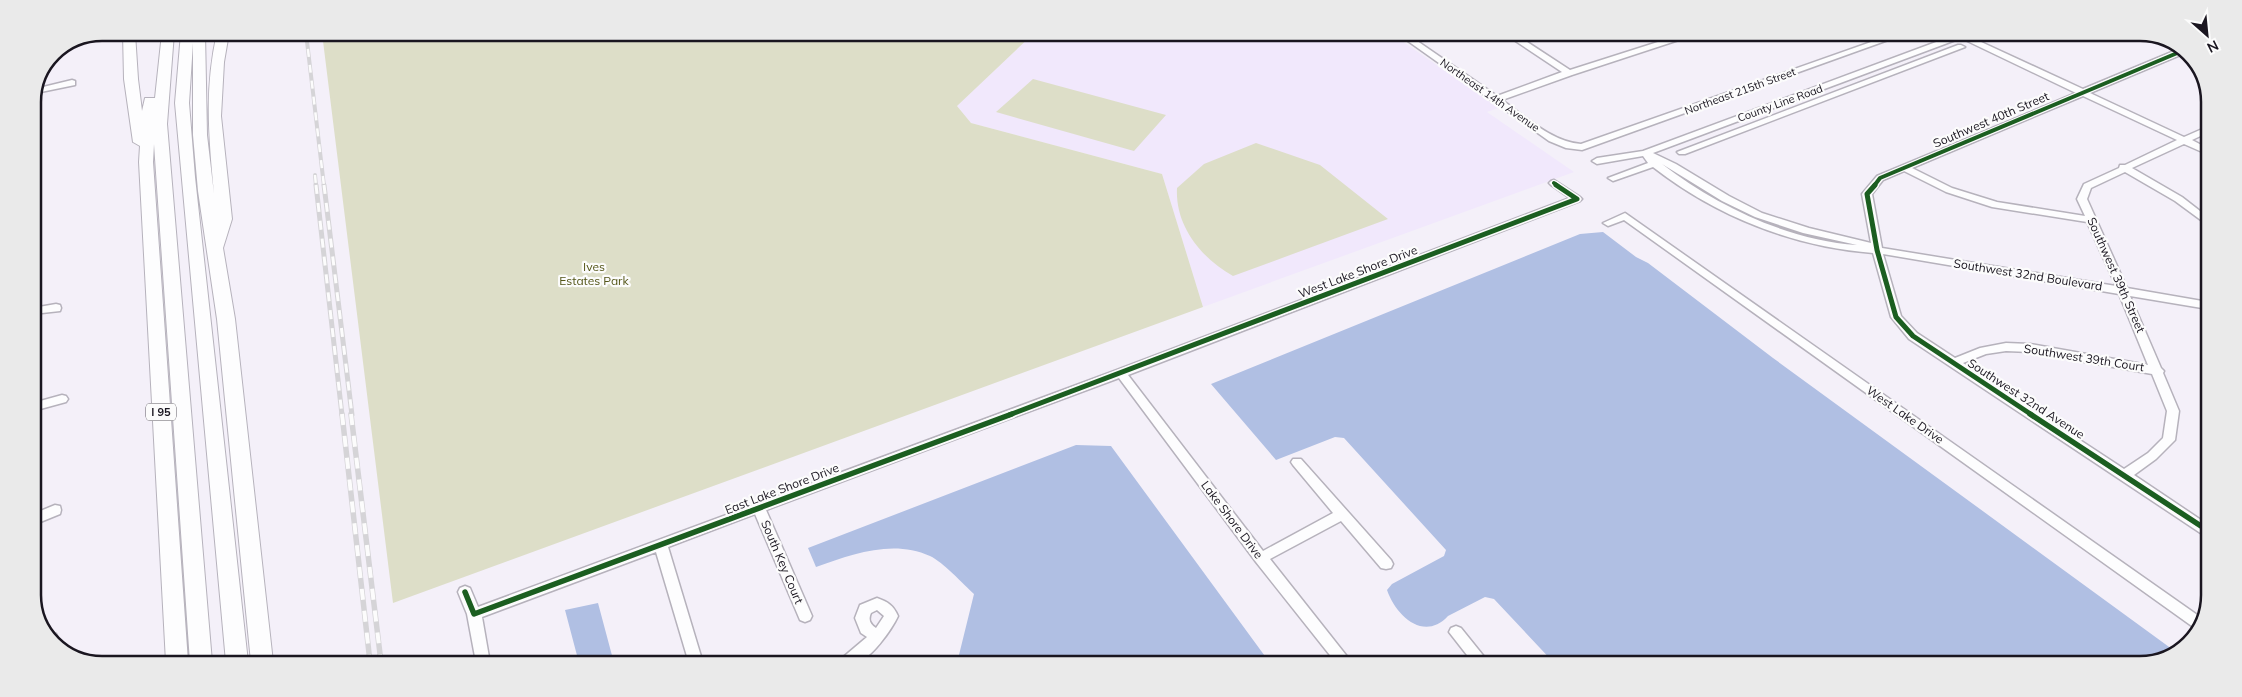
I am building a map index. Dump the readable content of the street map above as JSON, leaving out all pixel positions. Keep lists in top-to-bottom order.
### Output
{
  "streets": {
    "highway": ["I 95"],
    "street": [
      "Northeast 215th Street",
      "Northeast 14th Avenue",
      "County Line Road",
      "Southwest 40th Street",
      "West Lake Shore Drive",
      "Southwest 32nd Boulevard",
      "Southwest 39th Street",
      "Southwest 39th Court",
      "Southwest 32nd Avenue",
      "West Lake Drive",
      "East Lake Shore Drive",
      "Lake Shore Drive",
      "South Key Court"
    ]
  },
  "crossings": [
    ["Northeast 215th Street", "Northeast 14th Avenue"],
    ["County Line Road", "Southwest 32nd Boulevard"],
    ["Southwest 40th Street", "Southwest 32nd Boulevard"],
    ["Southwest 40th Street", "Southwest 32nd Avenue"],
    ["West Lake Shore Drive", "East Lake Shore Drive"],
    ["West Lake Shore Drive", "Lake Shore Drive"],
    ["Southwest 32nd Boulevard", "Southwest 39th Street"],
    ["Southwest 32nd Boulevard", "Southwest 32nd Avenue"],
    ["Southwest 39th Street", "Southwest 39th Court"],
    ["Southwest 39th Street", "Southwest 32nd Avenue"],
    ["Southwest 39th Court", "Southwest 32nd Avenue"],
    ["East Lake Shore Drive", "Lake Shore Drive"],
    ["East Lake Shore Drive", "South Key Court"]
  ],
  "parks": ["Ives Estates Park"],
  "north": "bottom right"
}
